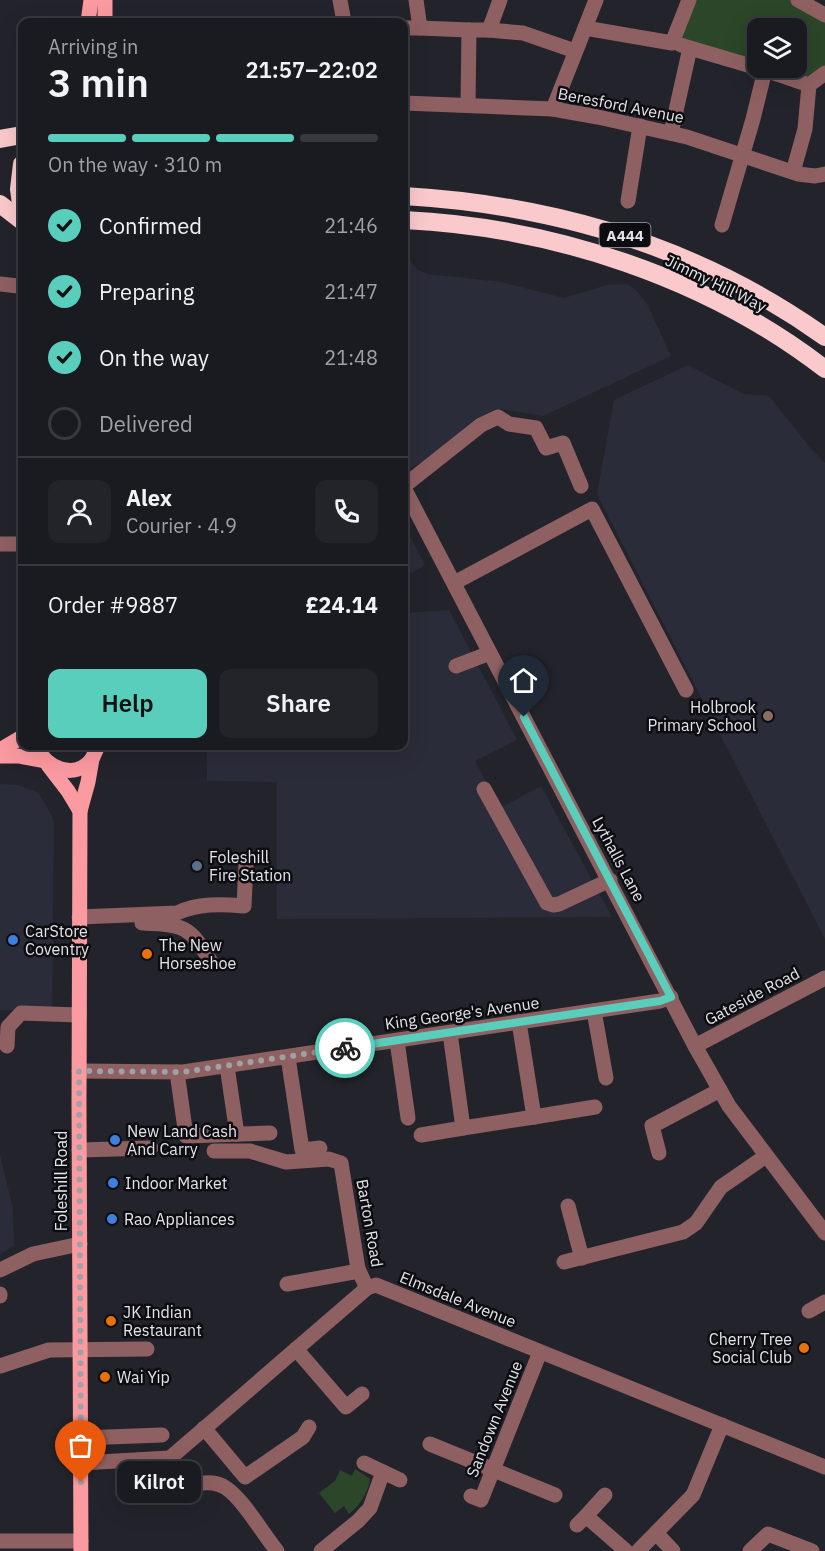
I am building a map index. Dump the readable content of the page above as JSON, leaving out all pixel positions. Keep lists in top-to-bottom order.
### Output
{
  "streets": {
    "highway": ["A444", "Jimmy Hill Way"],
    "main road": ["Foleshill Road"],
    "street": [
      "Beresford Avenue",
      "Lythalls Lane",
      "Gateside Road",
      "King George's Avenue",
      "Barton Road",
      "Elmsdale Avenue",
      "Sandown Avenue"
    ]
  },
  "crossings": [
    ["Lythalls Lane", "Gateside Road"],
    ["Lythalls Lane", "King George's Avenue"],
    ["King George's Avenue", "Foleshill Road"],
    ["Barton Road", "Elmsdale Avenue"],
    ["Elmsdale Avenue", "Sandown Avenue"]
  ],
  "places": [
    "Holbrook Primary School",
    "Foleshill Fire Station",
    "CarStore Coventry",
    "The New Horseshoe",
    "New Land Cash And Carry",
    "Indoor Market",
    "Rao Appliances",
    "JK Indian Restaurant",
    "Cherry Tree Social Club",
    "Wai Yip",
    "Kilrot"
  ],
  "page": {
    "heading": ["3 min", "Arriving in", "21:57–22:02"],
    "panel": [
      "Alex",
      "Courier · 4.9",
      "Order #9887",
      "£24.14"
    ],
    "bar": "On the way · 310 m",
    "list": [
      ["Confirmed", "21:46"],
      ["Preparing", "21:47"],
      ["On the way", "21:48"],
      "Delivered"
    ],
    "buttons": ["Help", "Share"],
    "bubble": "Kilrot"
  }
}
